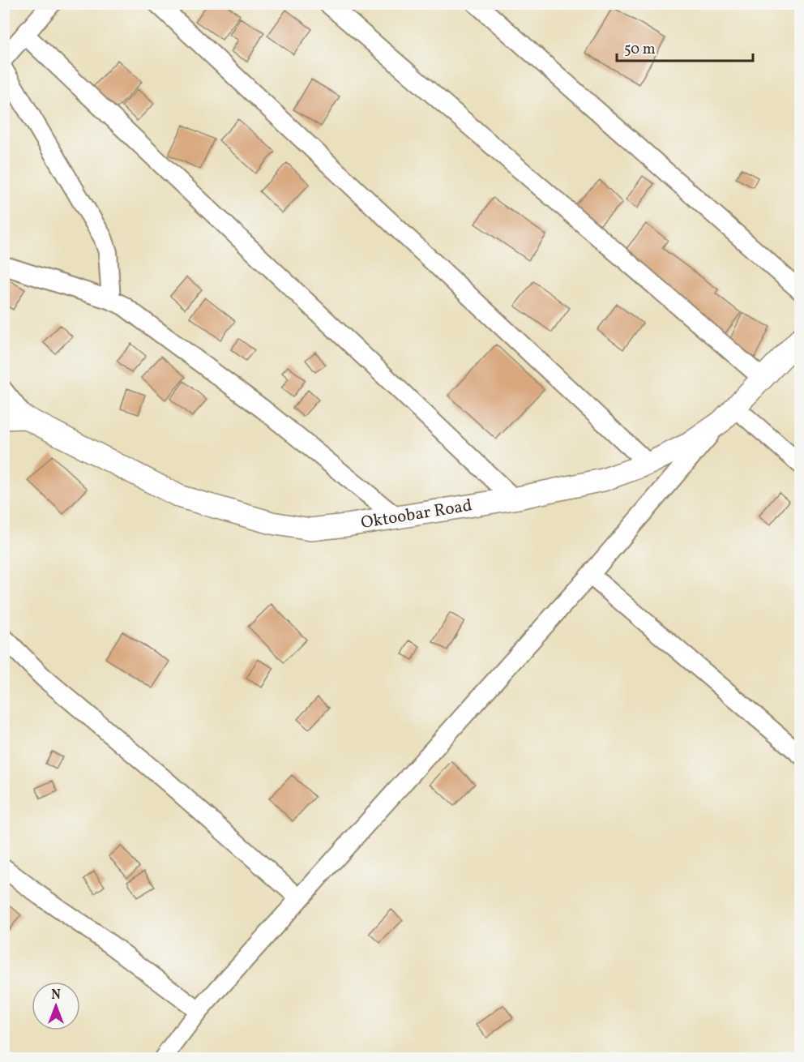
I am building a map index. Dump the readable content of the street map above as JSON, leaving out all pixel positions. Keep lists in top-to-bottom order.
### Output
{
  "streets": {
    "street": ["Oktoobar Road"]
  },
  "scale_bar": "50 m",
  "north": "top"
}
